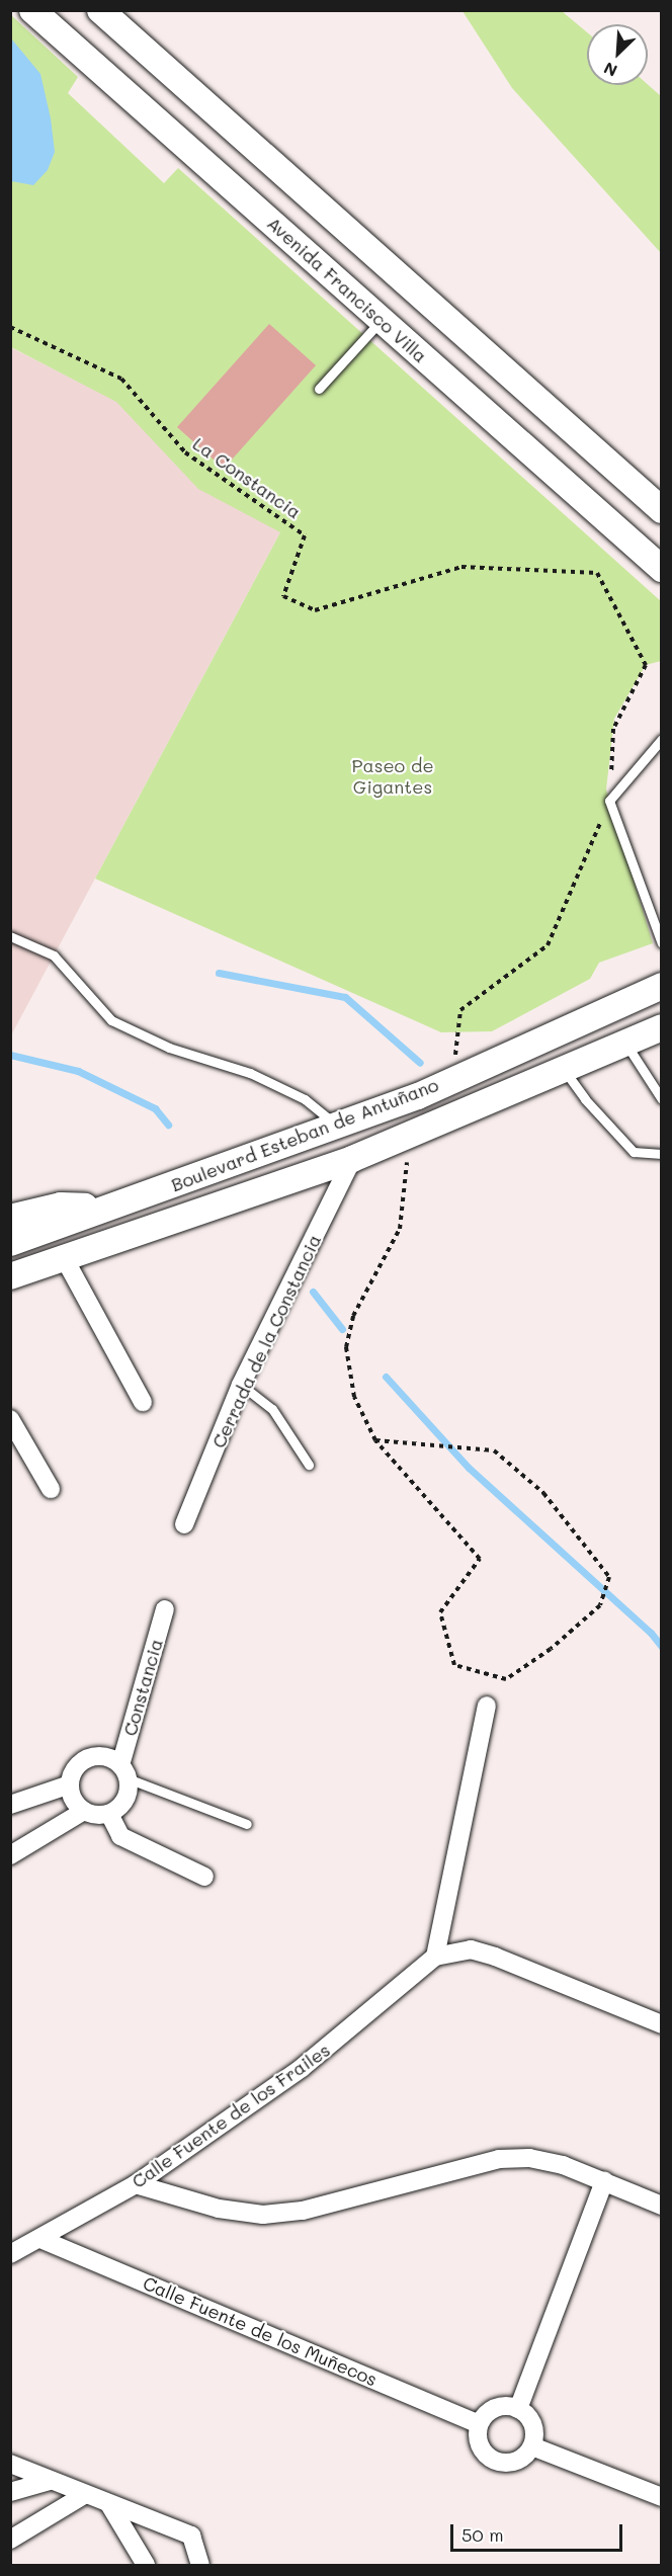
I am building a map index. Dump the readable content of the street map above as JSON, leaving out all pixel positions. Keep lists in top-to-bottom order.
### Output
{
  "streets": {
    "main road": ["Avenida Francisco Villa", "Boulevard Esteban de Antuñano"],
    "street": [
      "Cerrada de la Constancia",
      "Constancia",
      "Calle Fuente de los Frailes",
      "Calle Fuente de los Muñecos"
    ],
    "path": ["La Constancia"]
  },
  "crossings": [
    ["Boulevard Esteban de Antuñano", "Cerrada de la Constancia"],
    ["Calle Fuente de los Frailes", "Calle Fuente de los Muñecos"]
  ],
  "parks": ["Paseo de Gigantes"],
  "scale_bar": "50 m",
  "north": "bottom left"
}
